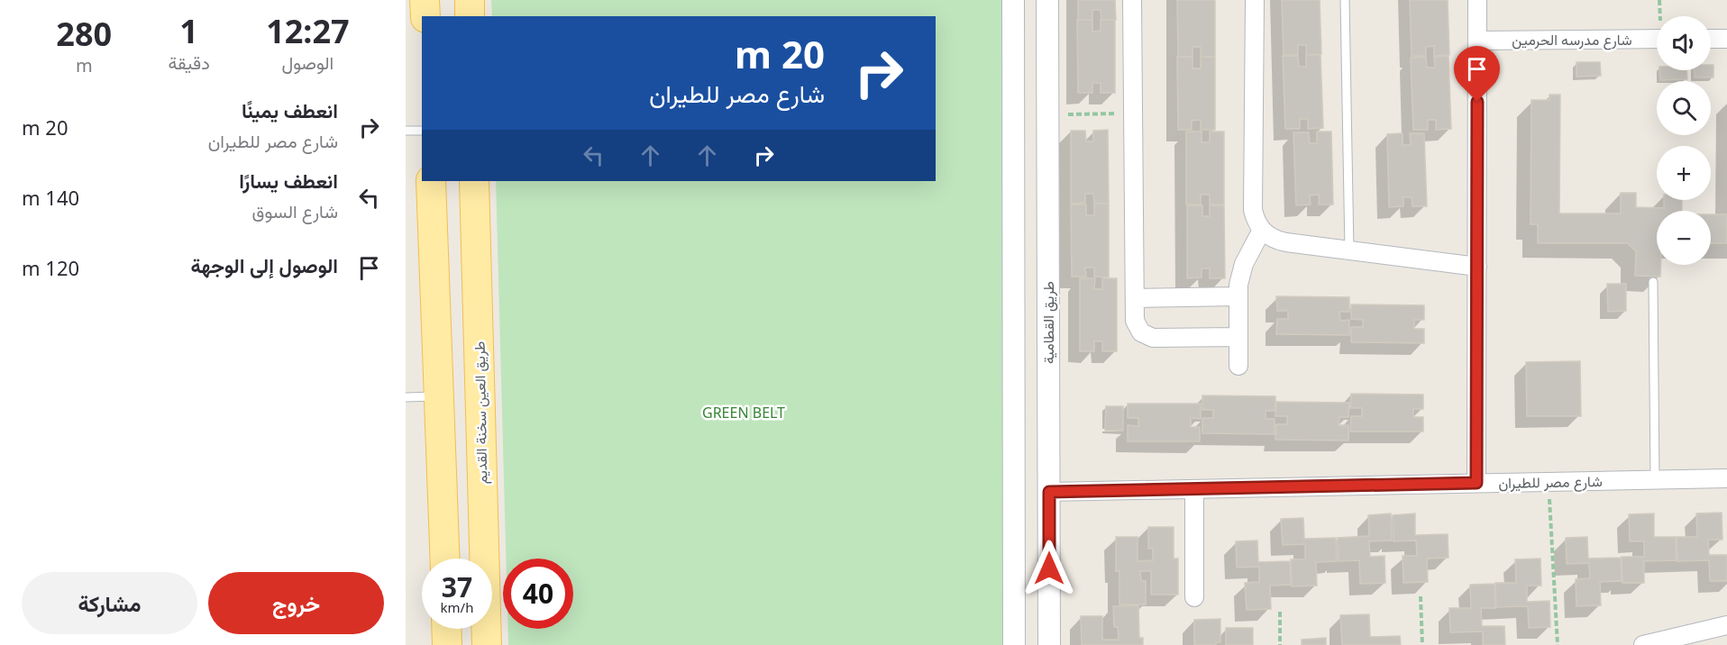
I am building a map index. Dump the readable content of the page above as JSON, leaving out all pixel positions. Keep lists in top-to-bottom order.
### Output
{
  "streets": {
    "main road": ["طريق العين سخنة القديم"],
    "street": ["شارع مدرسه الحرمين", "طريق القطامية", "شارع مصر للطيران"]
  },
  "crossings": [
    ["طريق القطامية", "شارع مصر للطيران"]
  ],
  "parks": ["GREEN BELT"],
  "page": {
    "eta": [
      "12:27",
      "الوصول",
      "1",
      "دقيقة",
      "280",
      "m"
    ],
    "map_buttons": ["+", "−"],
    "turn": ["20 m", "شارع مصر للطيران"],
    "list": [
      {
        "name": "انعطف يمينًا",
        "note": "شارع مصر للطيران",
        "value": "20 m"
      },
      {
        "name": "انعطف يسارًا",
        "note": "شارع السوق",
        "value": "140 m"
      },
      {
        "name": "الوصول إلى الوجهة",
        "value": "120 m"
      }
    ],
    "speed": "37 km/h",
    "limit": "40",
    "buttons": ["خروج", "مشاركة"]
  }
}
